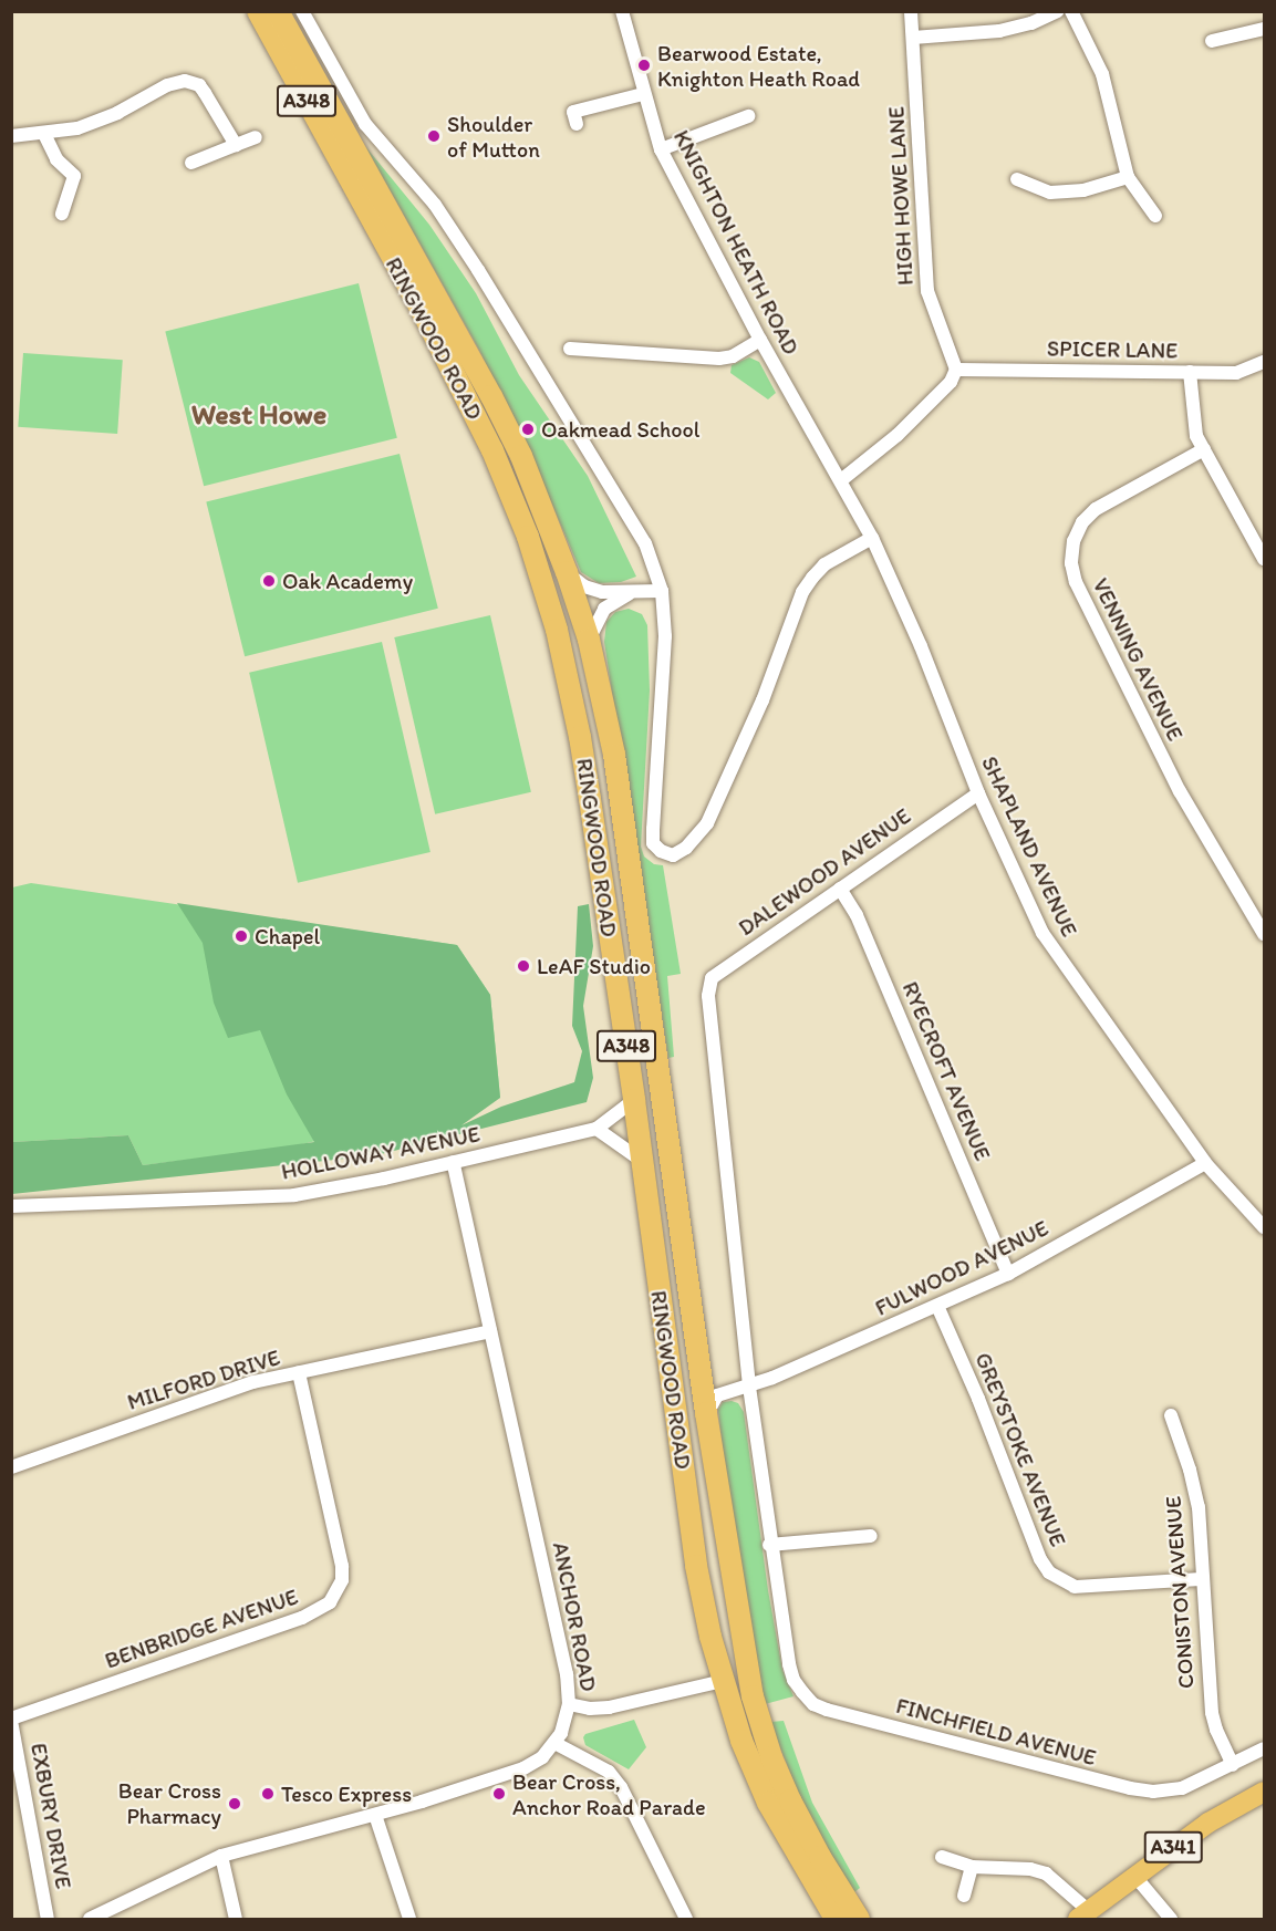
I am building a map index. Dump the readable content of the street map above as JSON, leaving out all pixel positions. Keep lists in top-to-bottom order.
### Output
{
  "streets": {
    "highway": ["A348", "RINGWOOD ROAD"],
    "main road": ["A341"],
    "street": [
      "HIGH HOWE LANE",
      "KNIGHTON HEATH ROAD",
      "SPICER LANE",
      "VENNING AVENUE",
      "SHAPLAND AVENUE",
      "DALEWOOD AVENUE",
      "RYECROFT AVENUE",
      "HOLLOWAY AVENUE",
      "FULWOOD AVENUE",
      "MILFORD DRIVE",
      "GREYSTOKE AVENUE",
      "CONISTON AVENUE",
      "ANCHOR ROAD",
      "BENBRIDGE AVENUE",
      "FINCHFIELD AVENUE",
      "EXBURY DRIVE"
    ]
  },
  "crossings": [
    ["HIGH HOWE LANE", "SPICER LANE"],
    ["KNIGHTON HEATH ROAD", "SHAPLAND AVENUE"],
    ["RINGWOOD ROAD", "HOLLOWAY AVENUE"],
    ["SHAPLAND AVENUE", "DALEWOOD AVENUE"],
    ["SHAPLAND AVENUE", "FULWOOD AVENUE"],
    ["DALEWOOD AVENUE", "RYECROFT AVENUE"],
    ["DALEWOOD AVENUE", "FULWOOD AVENUE"],
    ["RYECROFT AVENUE", "FULWOOD AVENUE"],
    ["HOLLOWAY AVENUE", "ANCHOR ROAD"],
    ["FULWOOD AVENUE", "GREYSTOKE AVENUE"],
    ["MILFORD DRIVE", "ANCHOR ROAD"],
    ["MILFORD DRIVE", "BENBRIDGE AVENUE"],
    ["GREYSTOKE AVENUE", "CONISTON AVENUE"],
    ["CONISTON AVENUE", "FINCHFIELD AVENUE"],
    ["BENBRIDGE AVENUE", "EXBURY DRIVE"]
  ],
  "districts": ["West Howe"],
  "places": [
    "Bearwood Estate, Knighton Heath Road",
    "Shoulder of Mutton",
    "Oakmead School",
    "Oak Academy",
    "Chapel",
    "LeAF Studio",
    "Tesco Express",
    "Bear Cross, Anchor Road Parade",
    "Bear Cross Pharmacy"
  ]
}
